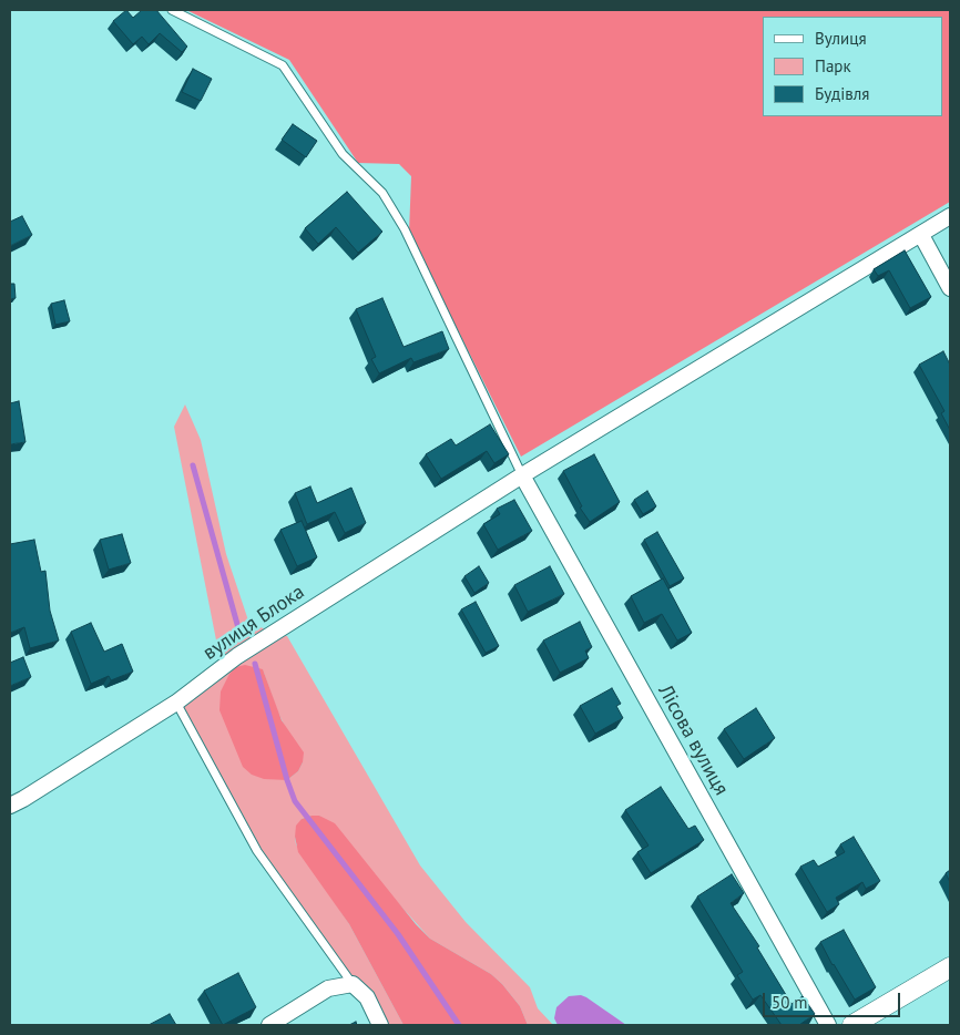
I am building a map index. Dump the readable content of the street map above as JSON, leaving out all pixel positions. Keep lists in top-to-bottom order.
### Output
{
  "streets": {
    "street": ["вулиця Блока", "Лісова вулиця"]
  },
  "crossings": [
    ["вулиця Блока", "Лісова вулиця"]
  ],
  "legend": ["Вулиця", "Парк", "Будівля"],
  "scale_bar": "50 m"
}
